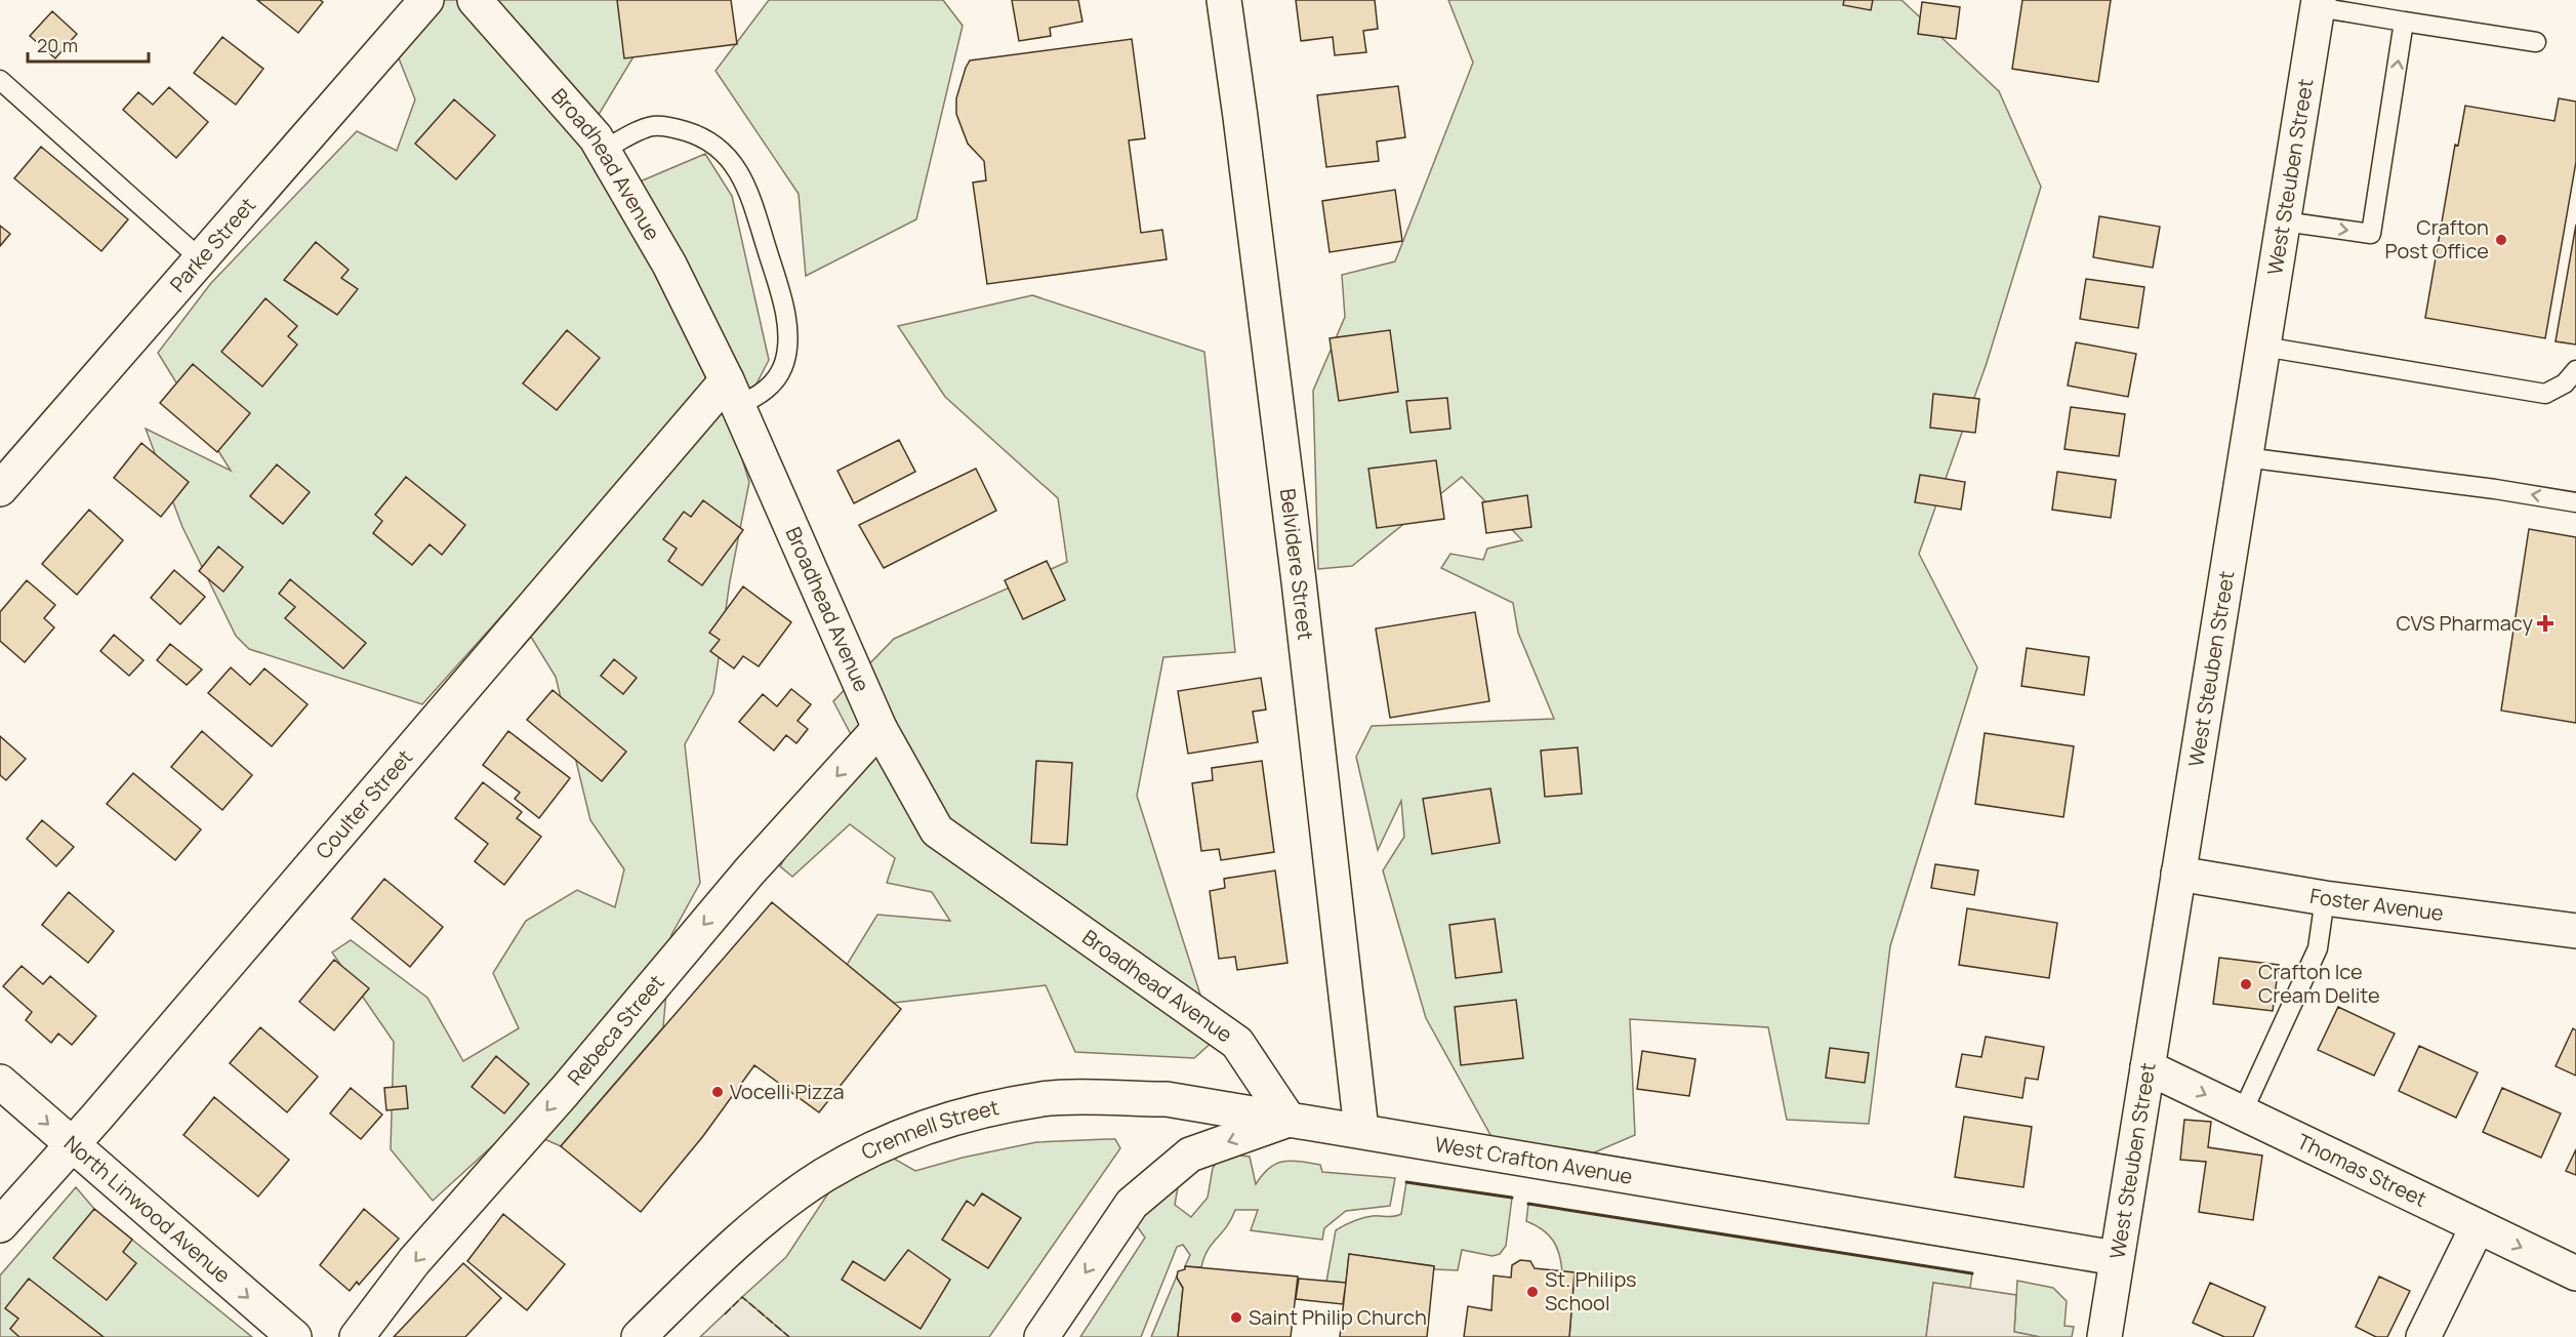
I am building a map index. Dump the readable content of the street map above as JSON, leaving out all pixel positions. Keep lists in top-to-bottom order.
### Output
{
  "streets": {
    "street": [
      "Broadhead Avenue",
      "West Steuben Street",
      "Parke Street",
      "Belvidere Street",
      "Coulter Street",
      "Foster Avenue",
      "Rebeca Street",
      "Crennell Street",
      "West Crafton Avenue",
      "Thomas Street",
      "North Linwood Avenue"
    ]
  },
  "crossings": [
    ["Broadhead Avenue", "Coulter Street"],
    ["Broadhead Avenue", "Rebeca Street"],
    ["Broadhead Avenue", "Crennell Street"],
    ["Broadhead Avenue", "West Crafton Avenue"],
    ["West Steuben Street", "Foster Avenue"],
    ["West Steuben Street", "West Crafton Avenue"],
    ["West Steuben Street", "Thomas Street"],
    ["Belvidere Street", "West Crafton Avenue"],
    ["Coulter Street", "North Linwood Avenue"],
    ["Crennell Street", "West Crafton Avenue"]
  ],
  "one_way": ["Rebeca Street", "Thomas Street", "North Linwood Avenue"],
  "places": {
    "other": [
      "Crafton Post Office",
      "Crafton Ice Cream Delite",
      "Vocelli Pizza",
      "St. Philips School",
      "Saint Philip Church"
    ],
    "health": ["CVS Pharmacy"]
  },
  "scale_bar": "20 m"
}
